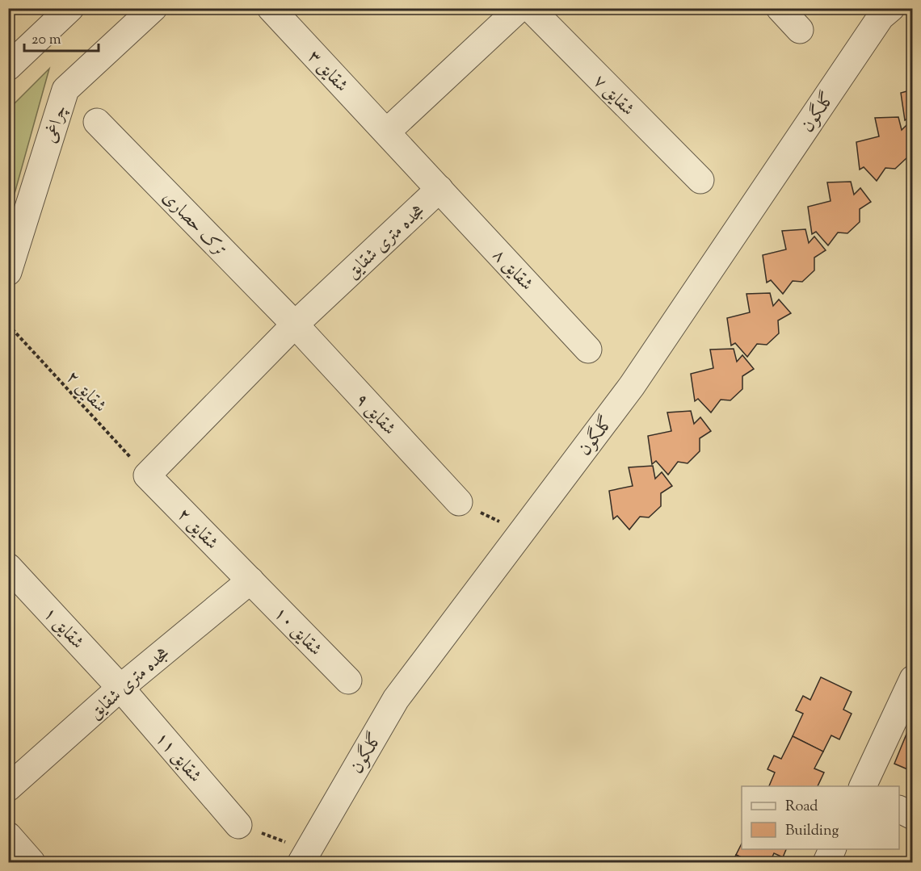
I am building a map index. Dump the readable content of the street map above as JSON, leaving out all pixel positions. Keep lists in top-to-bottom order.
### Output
{
  "streets": {
    "street": [
      "شقایق ۳",
      "شقایق ۷",
      "گلگون",
      "چراغی",
      "ترک حصاری",
      "هجده متری شقایق",
      "شقایق ۸",
      "شقایق ۹",
      "۲ شقایق",
      "شقایق ۱",
      "شقایق ۱۰",
      "شقایق ۱۱"
    ],
    "path": ["شقایق ۲"]
  },
  "crossings": [
    ["شقایق ۳", "هجده متری شقایق"],
    ["ترک حصاری", "هجده متری شقایق"],
    ["ترک حصاری", "شقایق ۹"],
    ["هجده متری شقایق", "شقایق ۸"],
    ["هجده متری شقایق", "شقایق ۲"],
    ["هجده متری شقایق", "شقایق ۹"],
    ["هجده متری شقایق", "۲ شقایق"],
    ["هجده متری شقایق", "شقایق ۱"],
    ["هجده متری شقایق", "شقایق ۱۰"],
    ["هجده متری شقایق", "شقایق ۱۱"],
    ["شقایق ۲", "۲ شقایق"],
    ["۲ شقایق", "شقایق ۱۰"],
    ["شقایق ۱", "شقایق ۱۱"]
  ],
  "legend": ["Road", "Building"],
  "scale_bar": "20 m"
}
